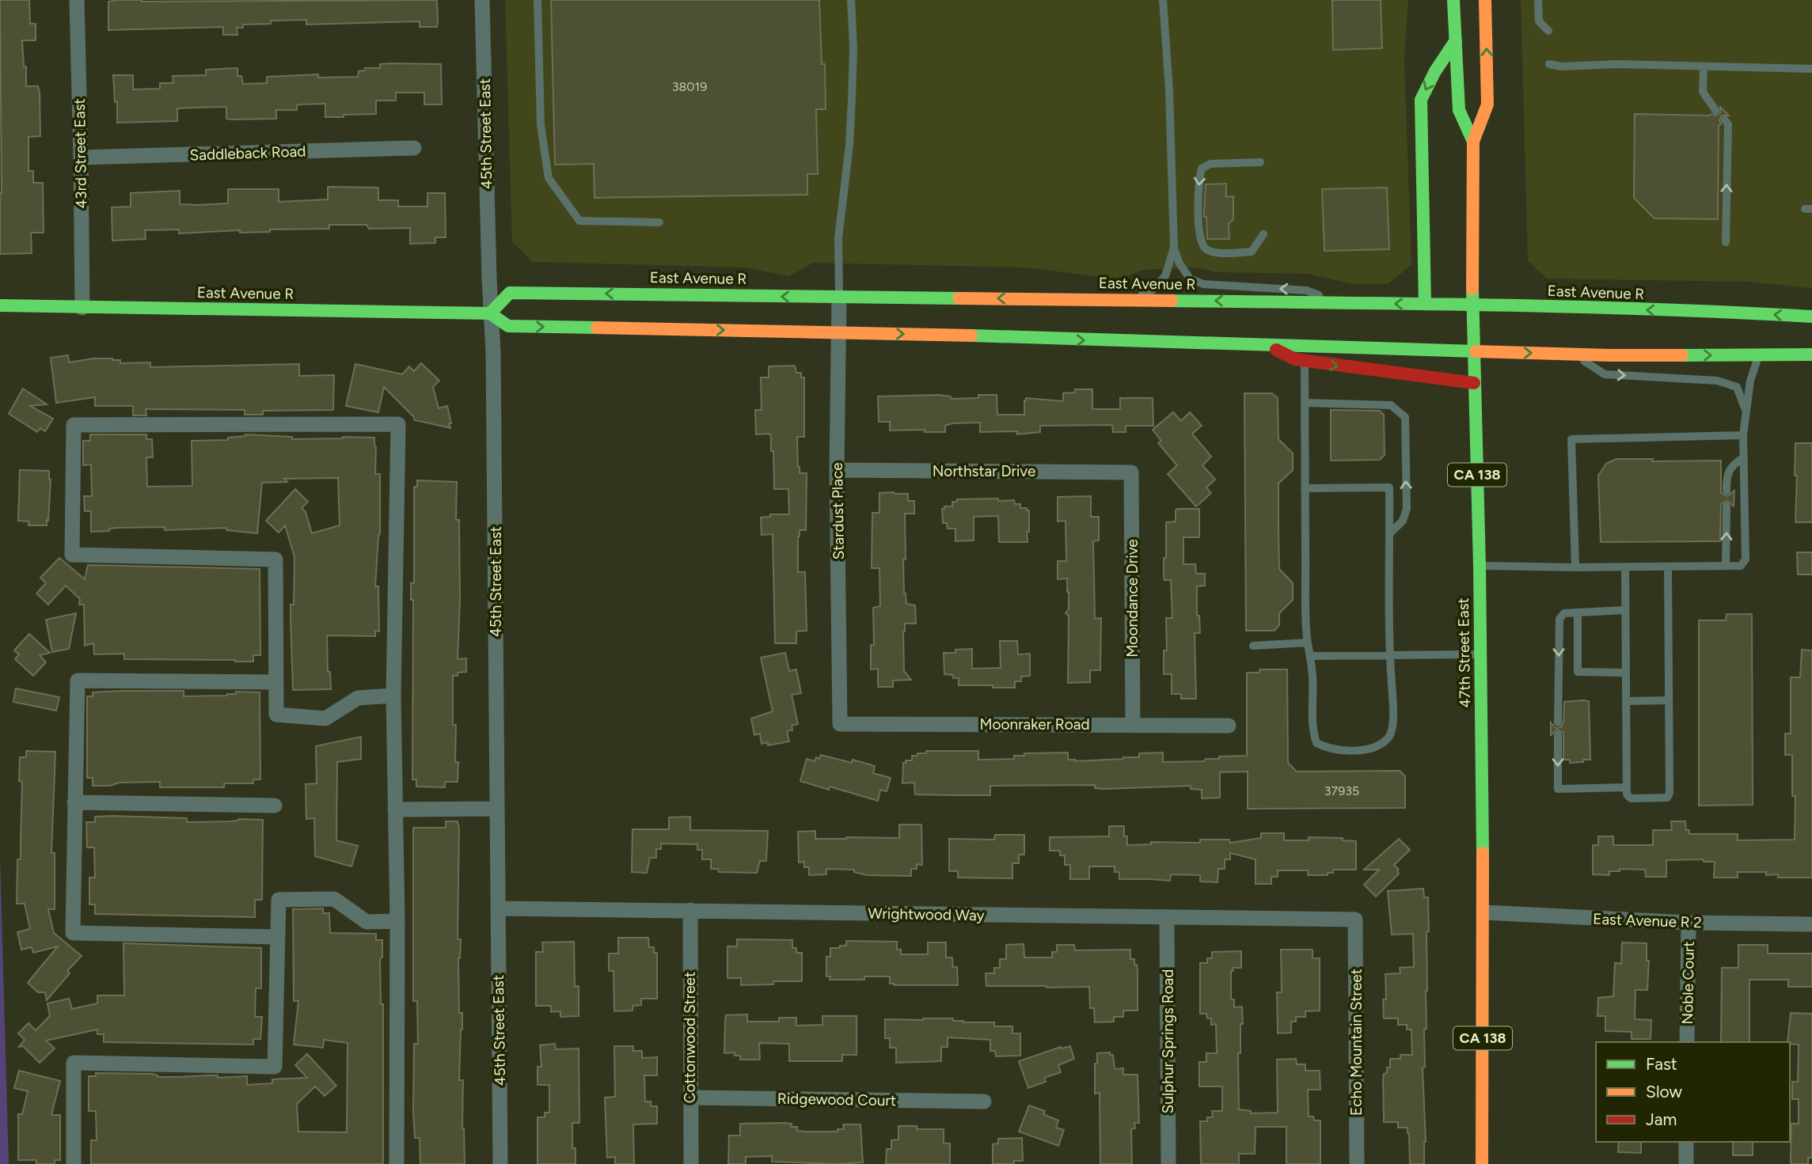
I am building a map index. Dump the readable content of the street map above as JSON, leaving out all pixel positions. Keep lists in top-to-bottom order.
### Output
{
  "streets": {
    "main road": ["East Avenue R", "CA 138", "47th Street East"],
    "street": [
      "45th Street East",
      "Saddleback Road",
      "43rd Street East",
      "Northstar Drive",
      "Stardust Place",
      "Moondance Drive",
      "Moonraker Road",
      "Wrightwood Way",
      "East Avenue R 2",
      "Noble Court",
      "Cottonwood Street",
      "Sulphur Springs Road",
      "Echo Mountain Street",
      "Ridgewood Court"
    ]
  },
  "crossings": [
    ["45th Street East", "East Avenue R"],
    ["45th Street East", "Wrightwood Way"],
    ["Saddleback Road", "43rd Street East"],
    ["43rd Street East", "East Avenue R"],
    ["East Avenue R", "Stardust Place"],
    ["East Avenue R", "47th Street East"],
    ["Northstar Drive", "Stardust Place"],
    ["Northstar Drive", "Moondance Drive"],
    ["Stardust Place", "Moonraker Road"],
    ["Moondance Drive", "Moonraker Road"],
    ["47th Street East", "East Avenue R 2"],
    ["Wrightwood Way", "Cottonwood Street"],
    ["Wrightwood Way", "Sulphur Springs Road"],
    ["Wrightwood Way", "Echo Mountain Street"],
    ["East Avenue R 2", "Noble Court"],
    ["Cottonwood Street", "Ridgewood Court"]
  ],
  "house_numbers": ["38019", "37935"],
  "legend": ["Fast", "Slow", "Jam"]
}
